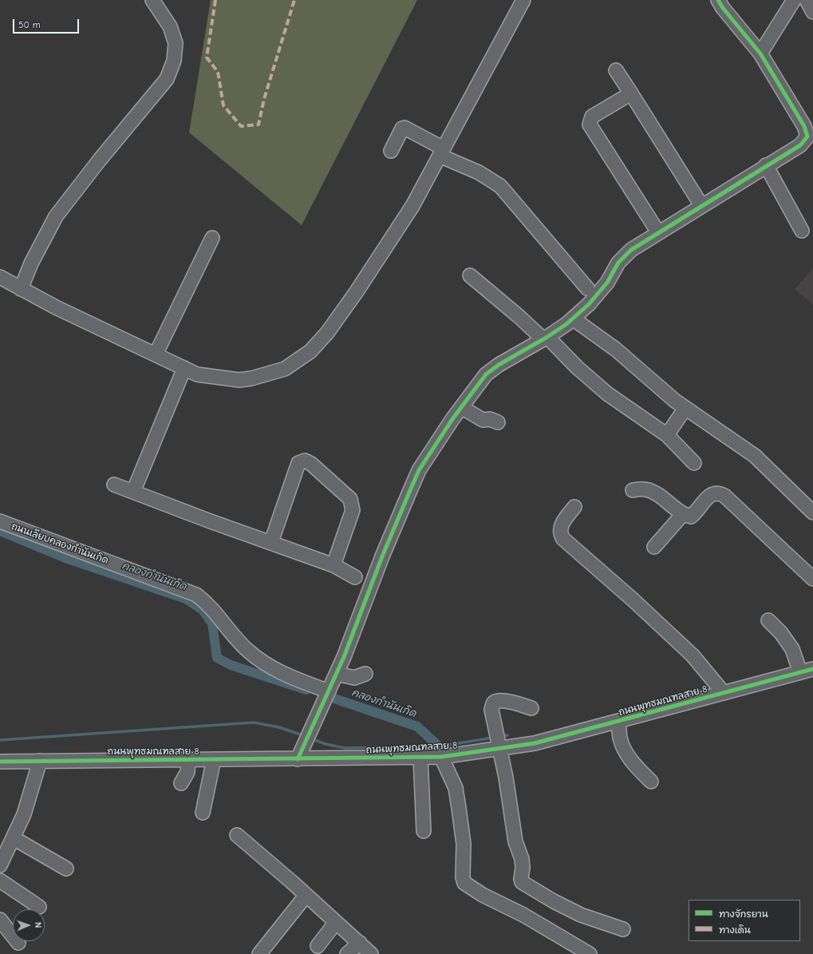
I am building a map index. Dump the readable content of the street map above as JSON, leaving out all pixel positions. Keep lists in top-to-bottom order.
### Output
{
  "streets": {
    "street": ["ถนนเลียบคลองกำนันเกิด", "ถนนพุทธมณฑลสาย 8"]
  },
  "water": ["คลองกำนันเกิด"],
  "legend": ["ทางจักรยาน", "ทางเดิน"],
  "scale_bar": "50 m",
  "north": "right"
}
